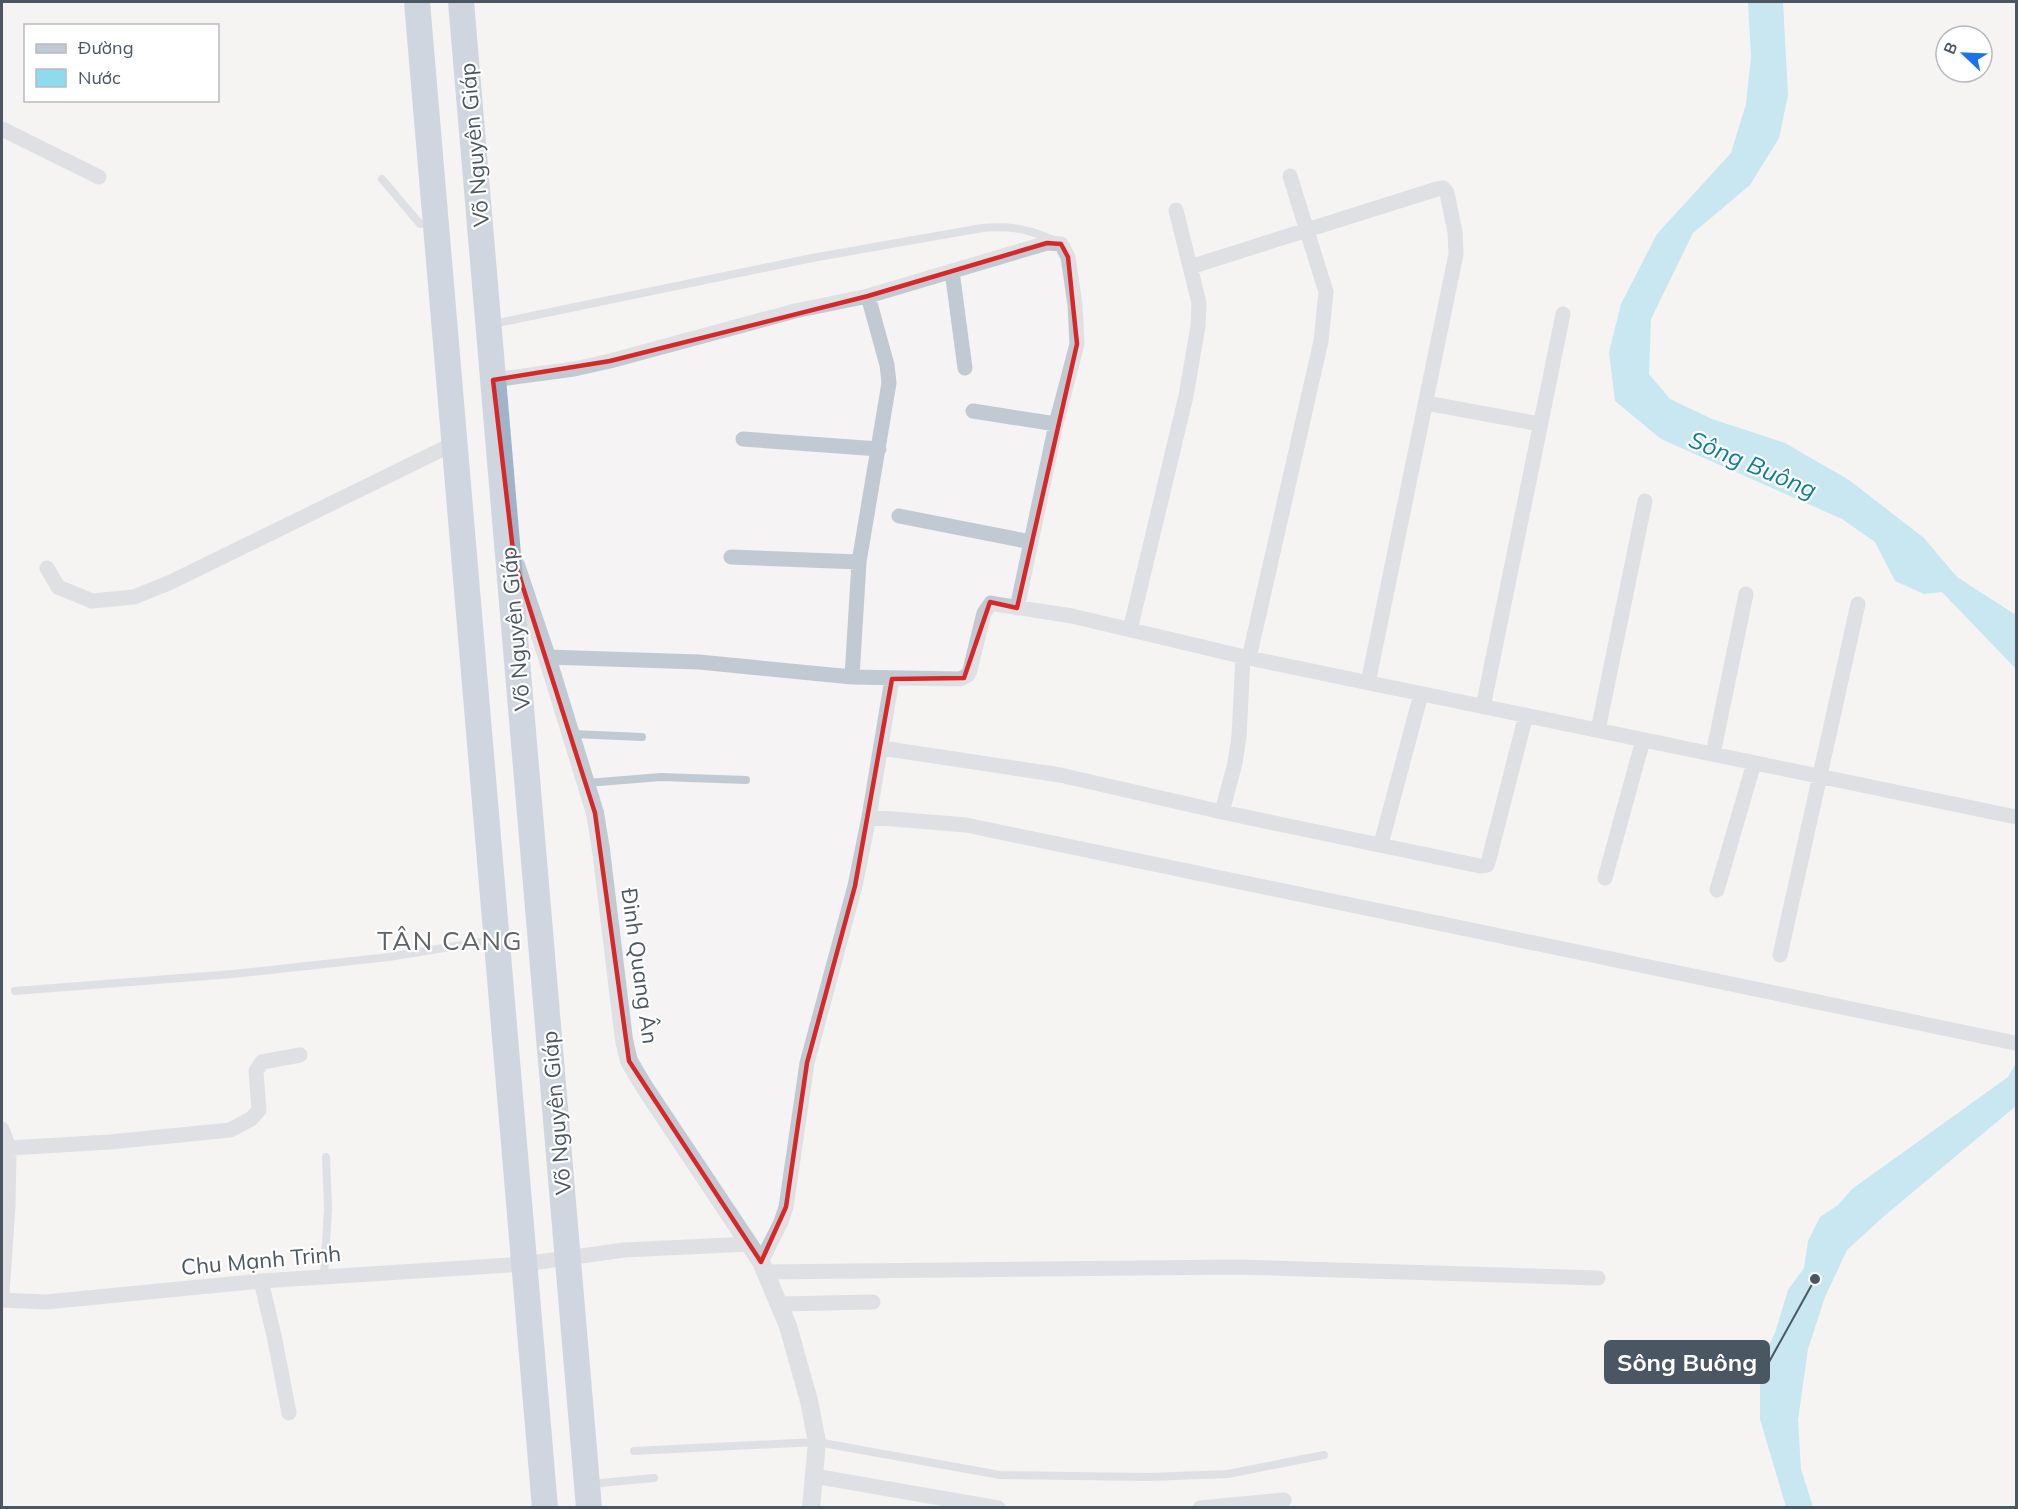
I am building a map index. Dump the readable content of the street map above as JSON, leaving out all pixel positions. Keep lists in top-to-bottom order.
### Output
{
  "streets": {
    "highway": ["Võ Nguyên Giáp"],
    "street": ["Đinh Quang Ân", "Chu Mạnh Trinh"]
  },
  "crossings": [
    ["Võ Nguyên Giáp", "Đinh Quang Ân"],
    ["Võ Nguyên Giáp", "Chu Mạnh Trinh"],
    ["Đinh Quang Ân", "Chu Mạnh Trinh"]
  ],
  "districts": ["TÂN CANG"],
  "water": ["Sông Buông"],
  "places": ["Sông Buông"],
  "legend": ["Đường", "Nước"],
  "north": "top left"
}
